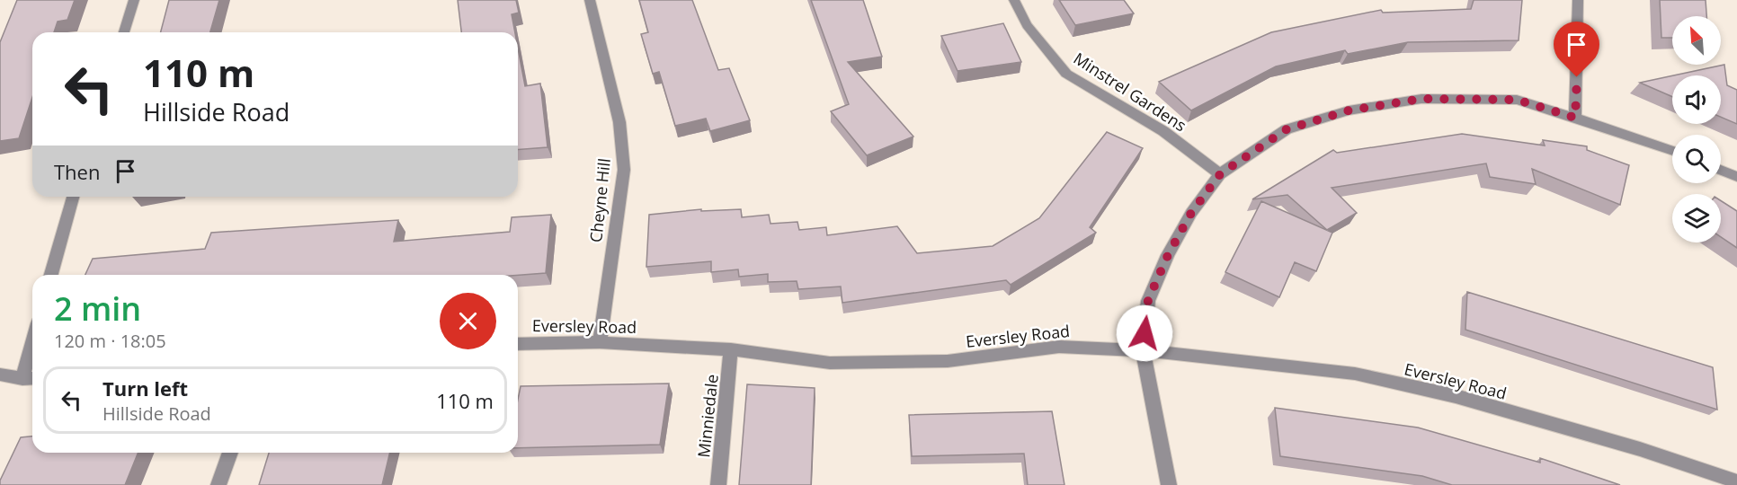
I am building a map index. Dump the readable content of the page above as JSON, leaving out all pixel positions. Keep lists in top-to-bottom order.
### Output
{
  "streets": {
    "street": [
      "Minstrel Gardens",
      "Cheyne Hill",
      "Eversley Road",
      "Minniedale"
    ]
  },
  "crossings": [
    ["Cheyne Hill", "Eversley Road"],
    ["Eversley Road", "Minniedale"]
  ],
  "north": "top left",
  "page": {
    "turn": ["110 m", "Hillside Road"],
    "then": "Then",
    "heading": ["2 min", "120 m · 18:05"],
    "list": [
      {
        "name": "Turn left",
        "note": "Hillside Road",
        "value": "110 m"
      }
    ]
  }
}
